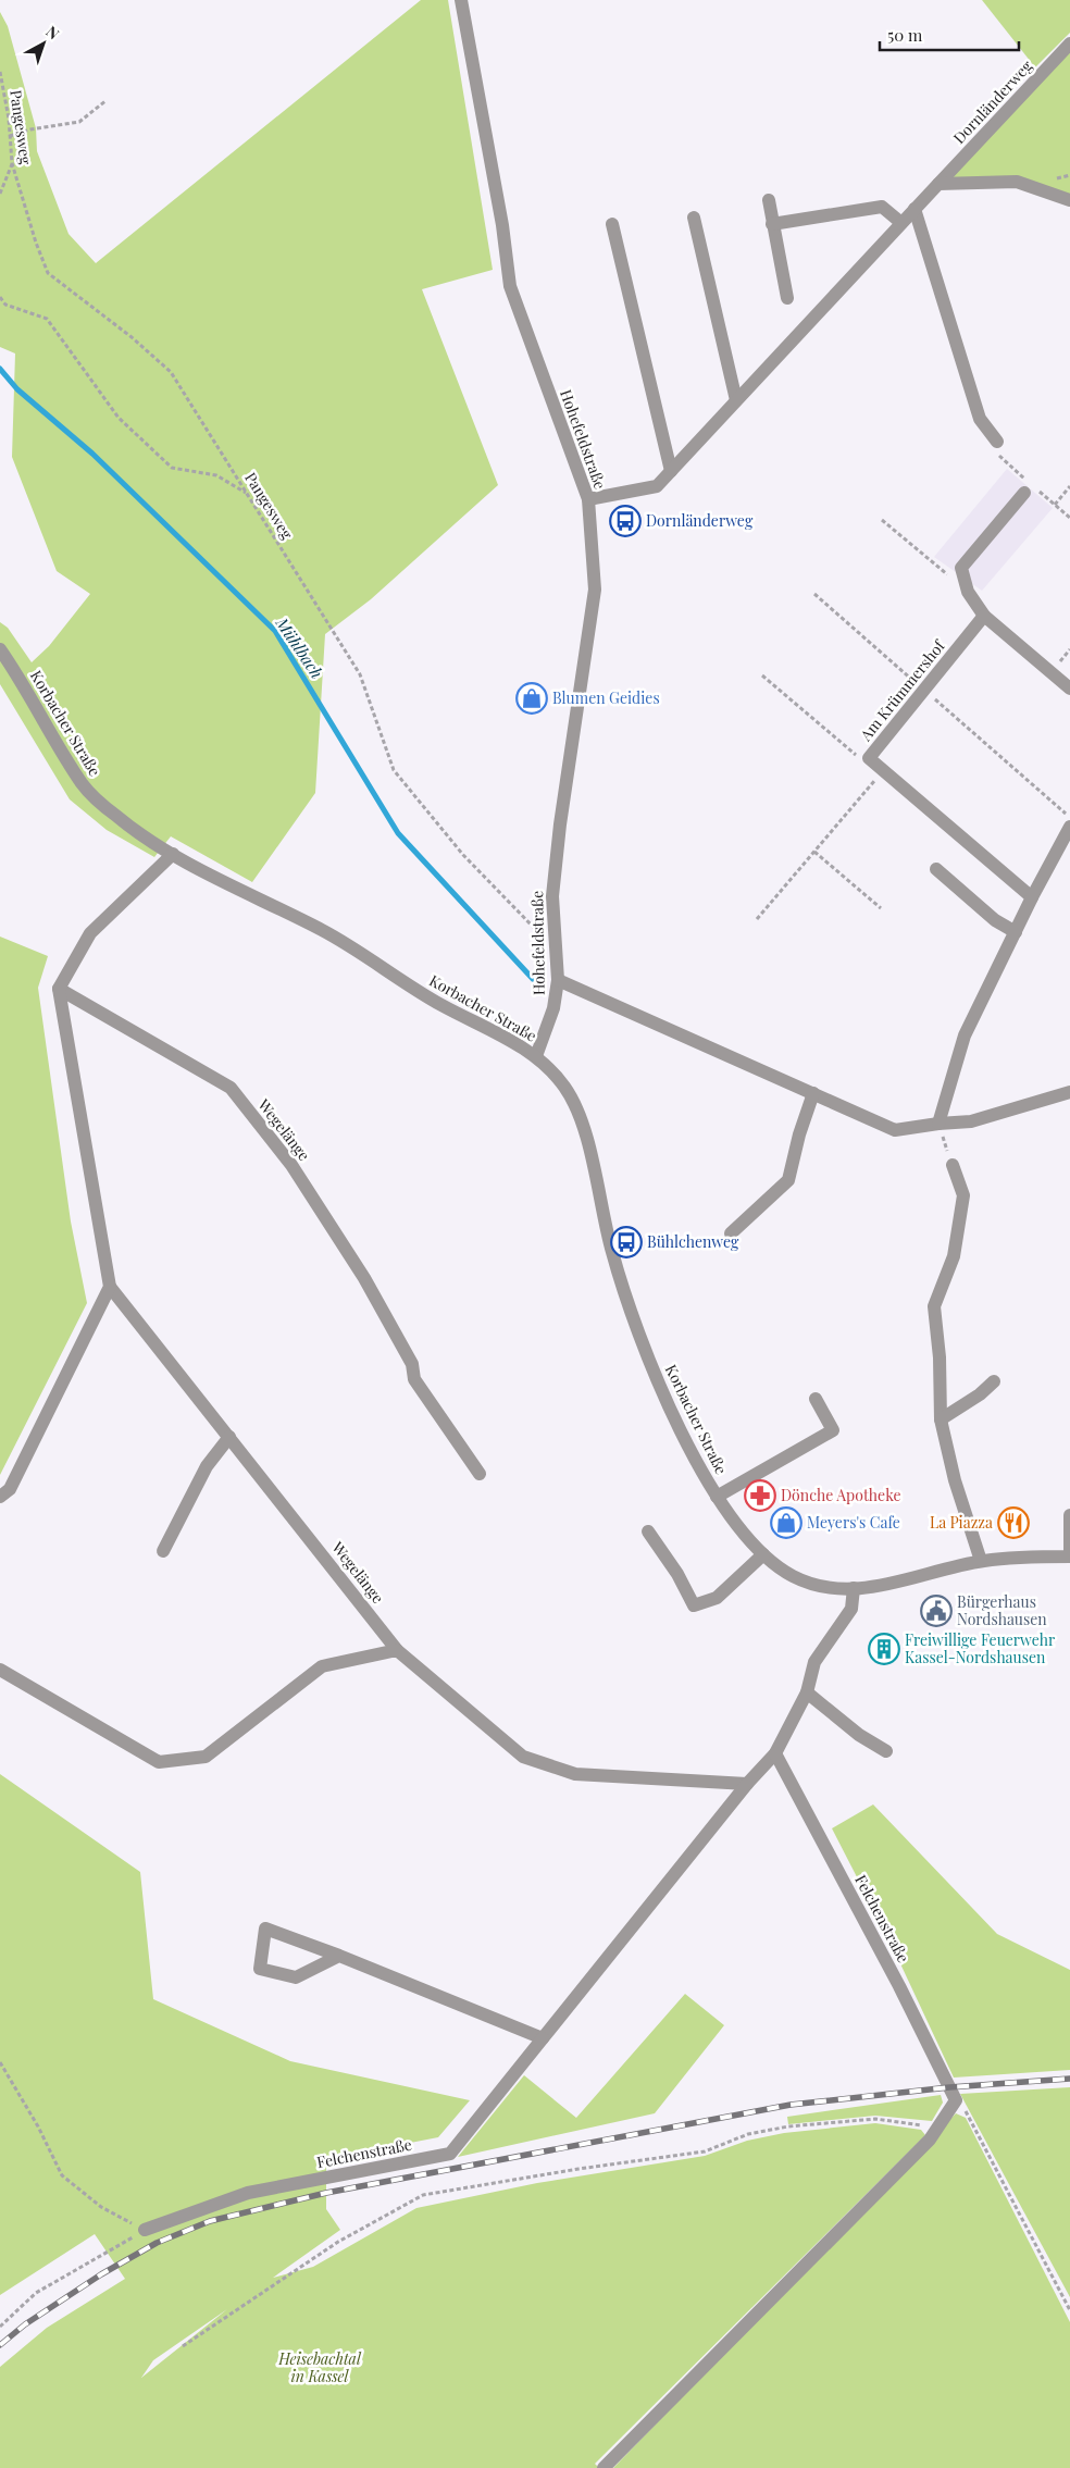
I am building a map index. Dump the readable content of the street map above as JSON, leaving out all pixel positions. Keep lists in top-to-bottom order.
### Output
{
  "streets": {
    "street": [
      "Dornländerweg",
      "Hohefeldstraße",
      "Am Krümmershof",
      "Korbacher Straße",
      "Wegelänge",
      "Felchenstraße"
    ],
    "path": ["Pangesweg"]
  },
  "crossings": [
    ["Dornländerweg", "Hohefeldstraße"],
    ["Pangesweg", "Hohefeldstraße"],
    ["Hohefeldstraße", "Korbacher Straße"],
    ["Korbacher Straße", "Felchenstraße"],
    ["Wegelänge", "Felchenstraße"]
  ],
  "water": ["Mühlbach"],
  "parks": ["Heisebachtal in Kassel"],
  "places": {
    "bus stop": ["Dornländerweg", "Bühlchenweg"],
    "shop": ["Blumen Geidies", "Meyers's Cafe"],
    "pharmacy": ["Dönche Apotheke"],
    "restaurant": ["La Piazza"],
    "public building": ["Bürgerhaus Nordshausen"],
    "building": ["Freiwillige Feuerwehr Kassel-Nordshausen"]
  },
  "scale_bar": "50 m",
  "north": "top right"
}
